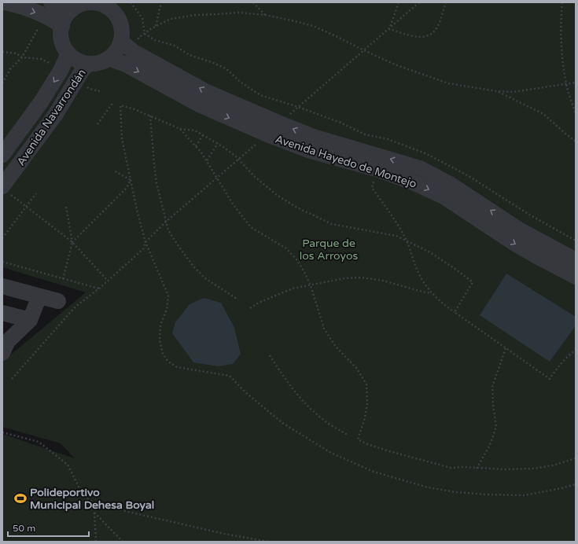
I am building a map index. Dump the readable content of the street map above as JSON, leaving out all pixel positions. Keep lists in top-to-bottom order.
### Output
{
  "streets": {
    "street": ["Avenida Navarrondán", "Avenida Hayedo de Montejo"]
  },
  "crossings": [
    ["Avenida Navarrondán", "Avenida Hayedo de Montejo"]
  ],
  "parks": ["Parque de los Arroyos"],
  "places": {
    "sports": ["Polideportivo Municipal Dehesa Boyal"]
  },
  "scale_bar": "50 m"
}
